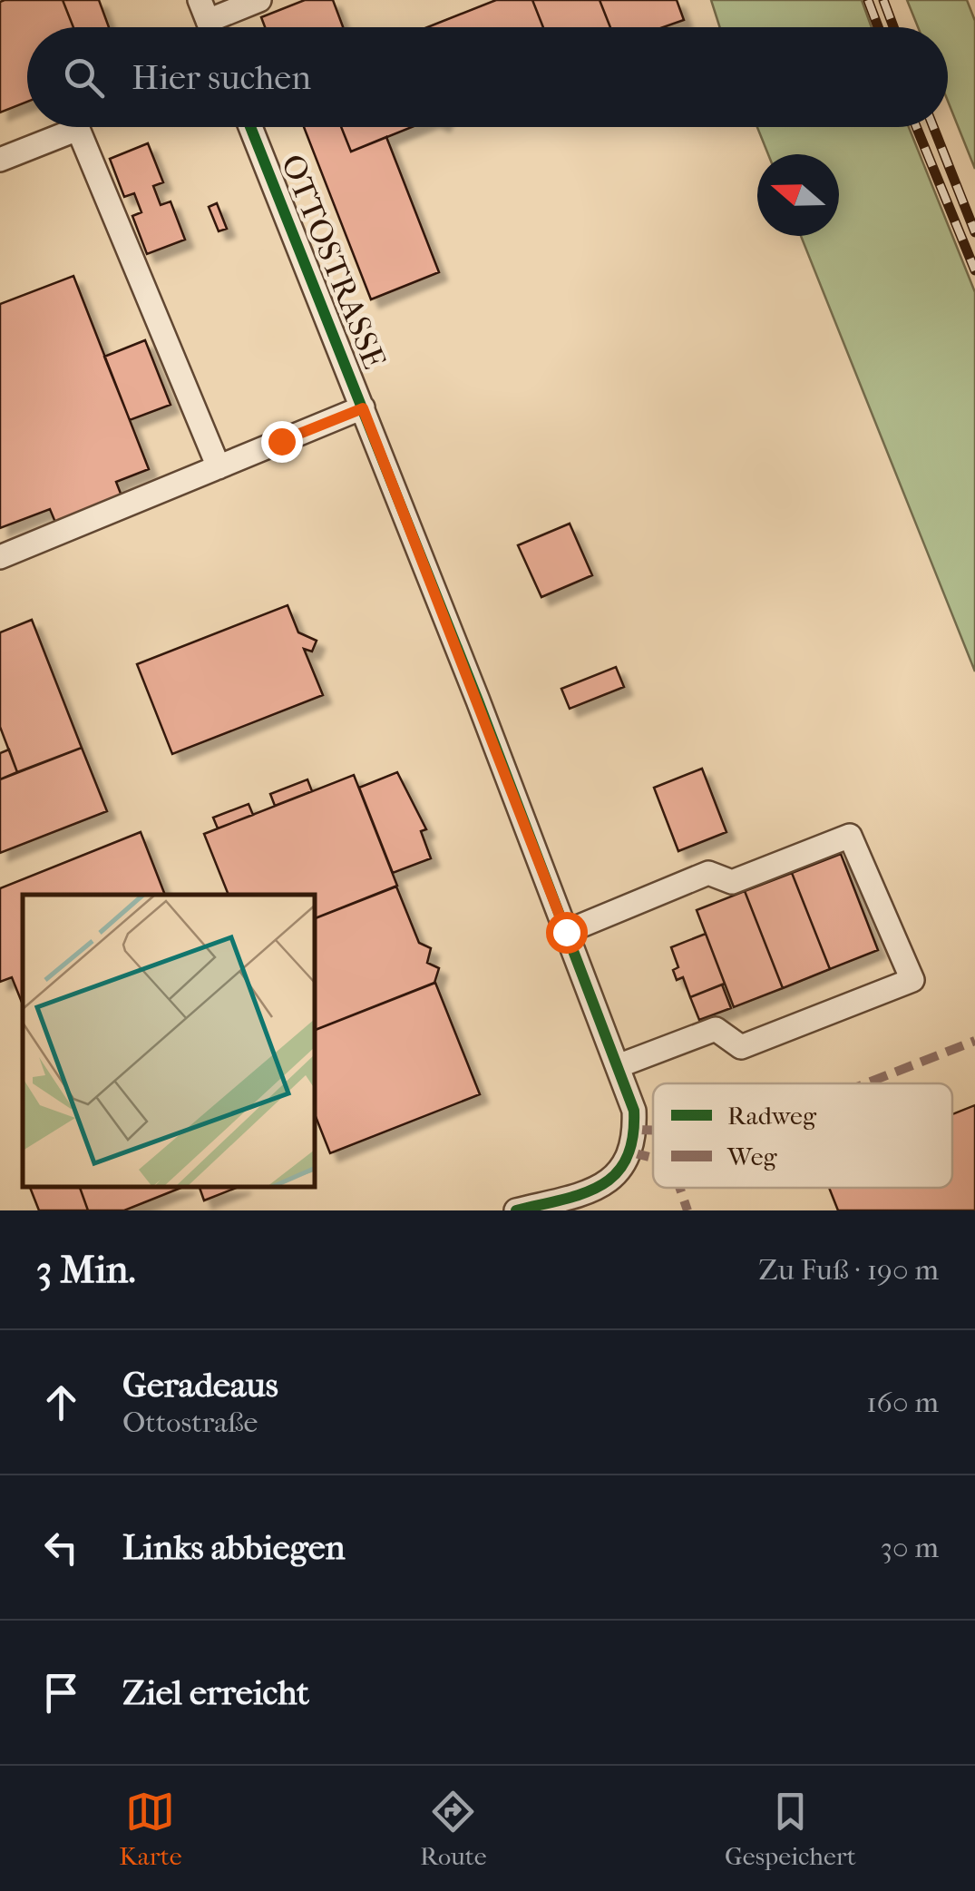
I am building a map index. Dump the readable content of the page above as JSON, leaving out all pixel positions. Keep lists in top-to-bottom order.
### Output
{
  "streets": {
    "street": ["OTTOSTRASSE"]
  },
  "legend": ["Radweg", "Weg"],
  "north": "left",
  "page": {
    "search": "Hier suchen",
    "heading": ["3 Min.", "Zu Fuß · 190 m"],
    "list": [
      ["Geradeaus", "Ottostraße", "160 m"],
      ["Links abbiegen", "30 m"],
      "Ziel erreicht"
    ],
    "nav": ["Karte", "Route", "Gespeichert"]
  }
}
